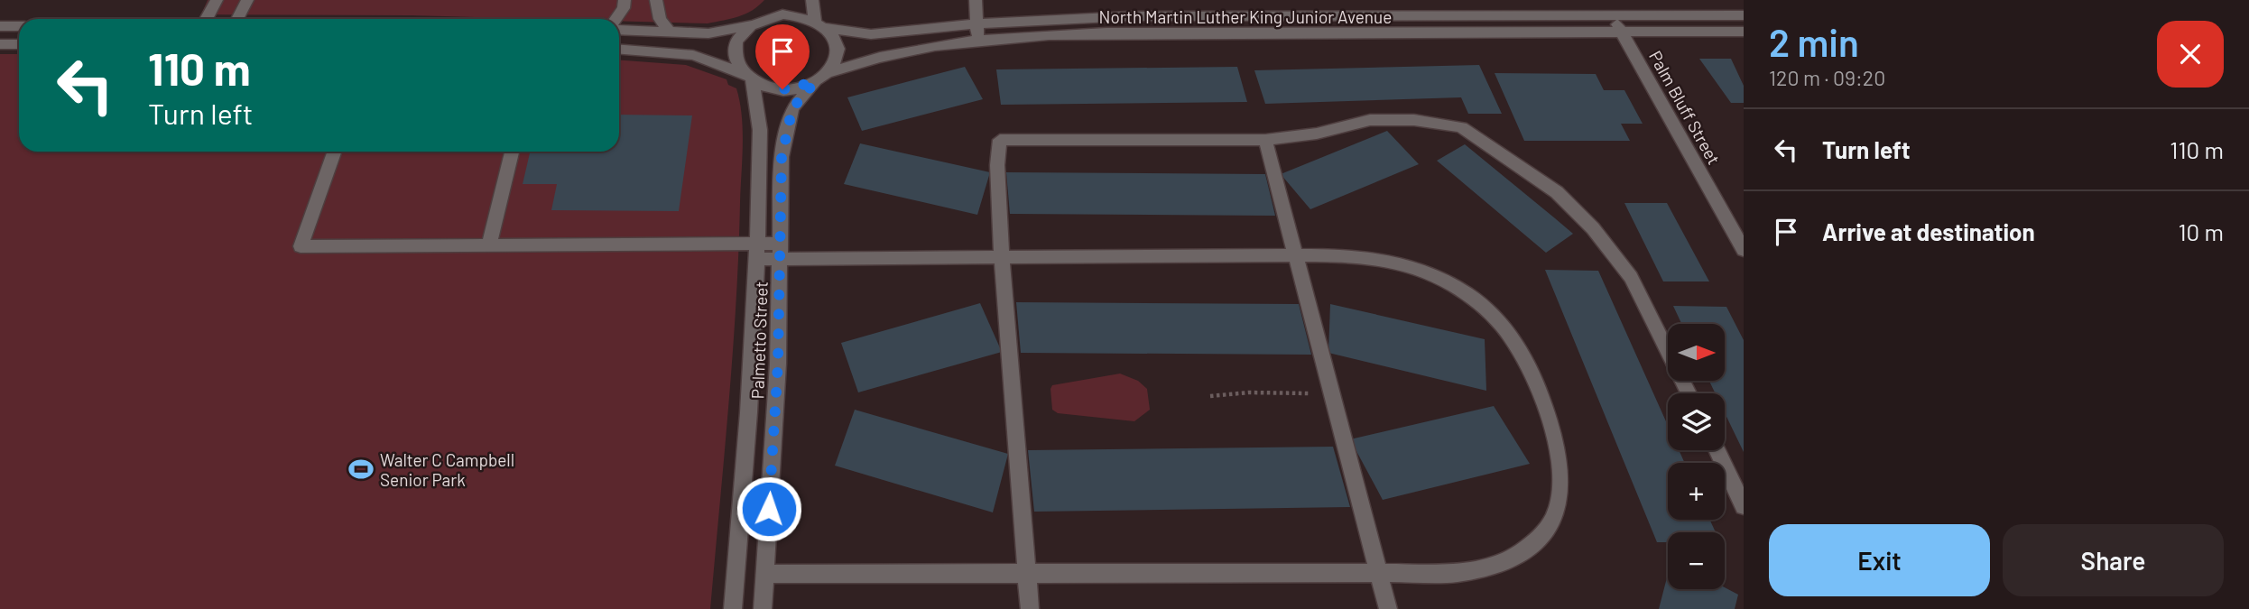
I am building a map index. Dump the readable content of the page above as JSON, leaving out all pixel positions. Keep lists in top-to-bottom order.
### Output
{
  "streets": {
    "street": ["North Martin Luther King Junior Avenue", "Palm Bluff Street", "Palmetto Street"]
  },
  "crossings": [
    ["North Martin Luther King Junior Avenue", "Palm Bluff Street"],
    ["North Martin Luther King Junior Avenue", "Palmetto Street"]
  ],
  "places": {
    "sports": ["Walter C Campbell Senior Park"]
  },
  "north": "right",
  "page": {
    "heading": ["2 min", "120 m · 09:20"],
    "turn": ["110 m", "Turn left"],
    "list": [
      {
        "name": "Turn left",
        "value": "110 m"
      },
      {
        "name": "Arrive at destination",
        "value": "10 m"
      }
    ],
    "map_buttons": ["+", "−"],
    "buttons": ["Exit", "Share"]
  }
}
